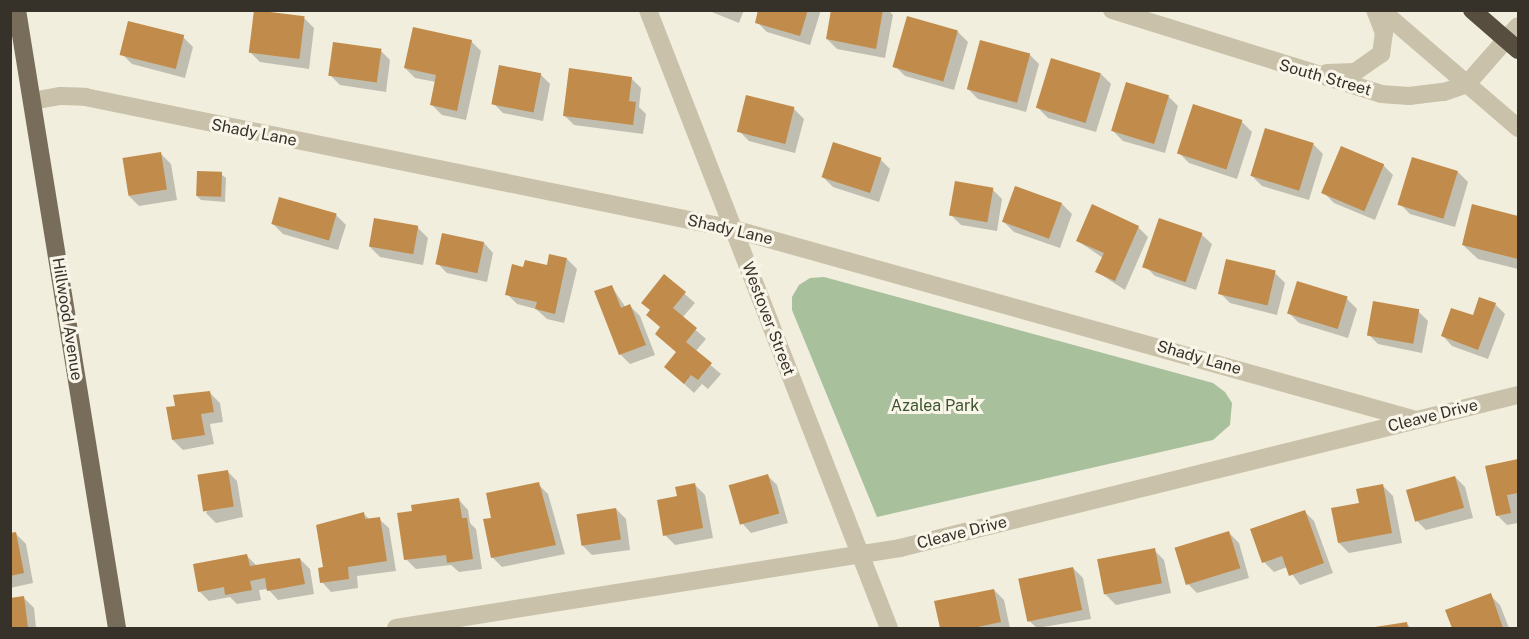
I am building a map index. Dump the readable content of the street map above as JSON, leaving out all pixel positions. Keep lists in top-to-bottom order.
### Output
{
  "streets": {
    "main road": ["Hillwood Avenue"],
    "street": [
      "South Street",
      "Shady Lane",
      "Westover Street",
      "Cleave Drive"
    ]
  },
  "crossings": [
    ["Shady Lane", "Hillwood Avenue"],
    ["Shady Lane", "Westover Street"],
    ["Shady Lane", "Cleave Drive"],
    ["Westover Street", "Cleave Drive"]
  ],
  "parks": ["Azalea Park"]
}
